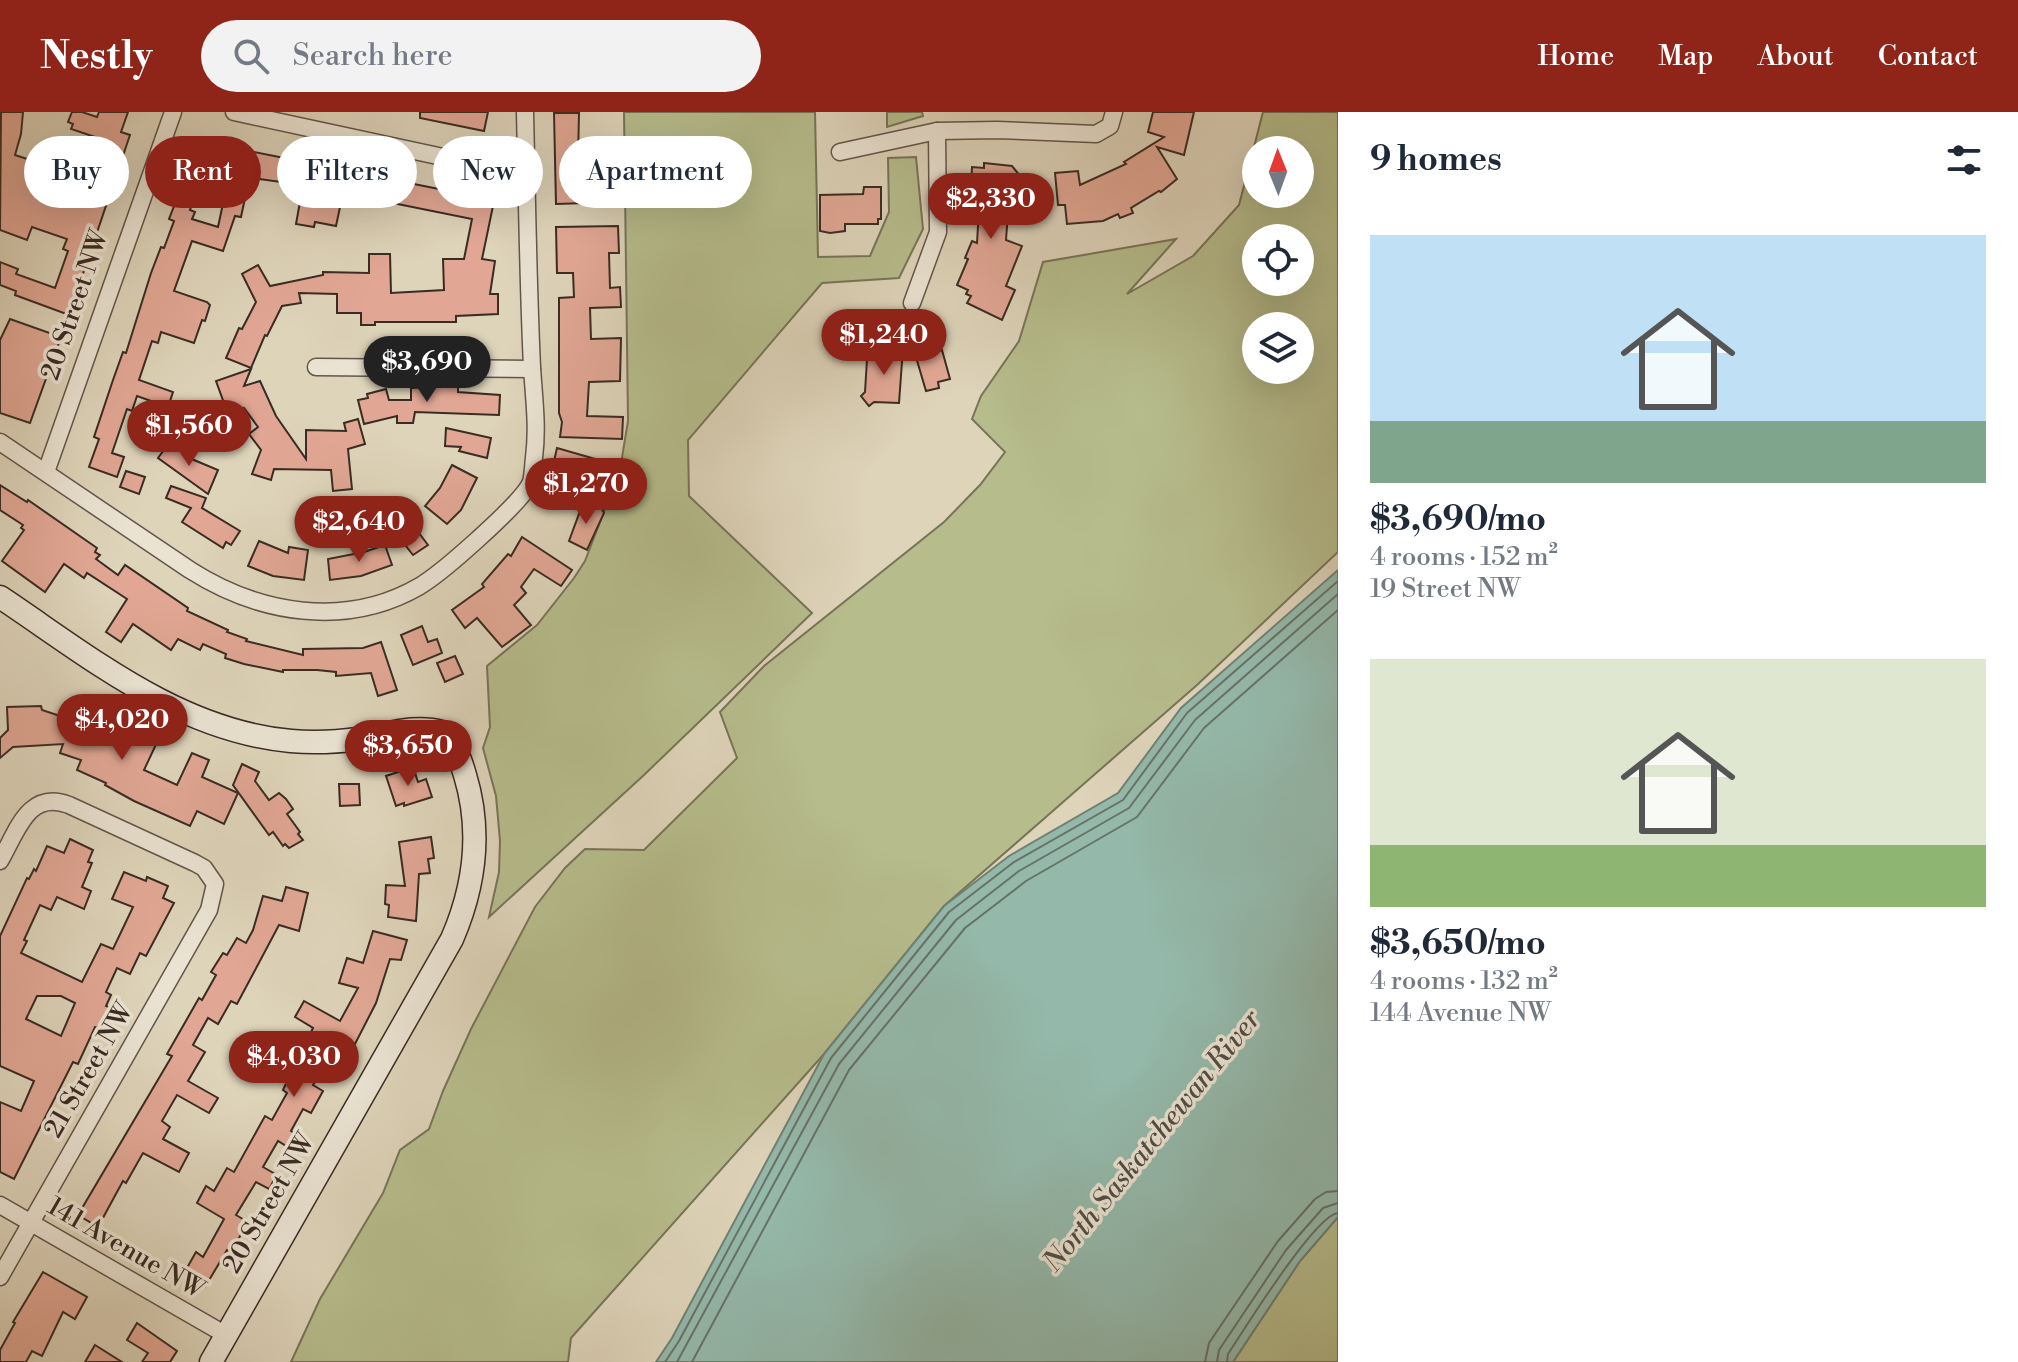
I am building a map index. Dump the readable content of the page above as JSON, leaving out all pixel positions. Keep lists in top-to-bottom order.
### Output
{
  "streets": {
    "street": ["20 Street NW", "21 Street NW", "141 Avenue NW"]
  },
  "crossings": [
    ["20 Street NW", "141 Avenue NW"],
    ["21 Street NW", "141 Avenue NW"]
  ],
  "water": ["North Saskatchewan River"],
  "north": "top",
  "page": {
    "header": "Nestly",
    "search": "Search here",
    "nav": [
      "Home",
      "Map",
      "About",
      "Contact"
    ],
    "heading": "9 homes",
    "chip": [
      "Buy",
      "Rent",
      "Filters",
      "New",
      "Apartment"
    ],
    "price": [
      "$2,330",
      "$1,240",
      "$3,690",
      "$1,560",
      "$1,270",
      "$2,640",
      "$4,020",
      "$3,650",
      "$4,030"
    ],
    "list": [
      {
        "name": "$3,690/mo",
        "note": "4 rooms · 152 m² · 19 Street NW"
      },
      {
        "name": "$3,650/mo",
        "note": "4 rooms · 132 m² · 144 Avenue NW"
      }
    ]
  }
}
